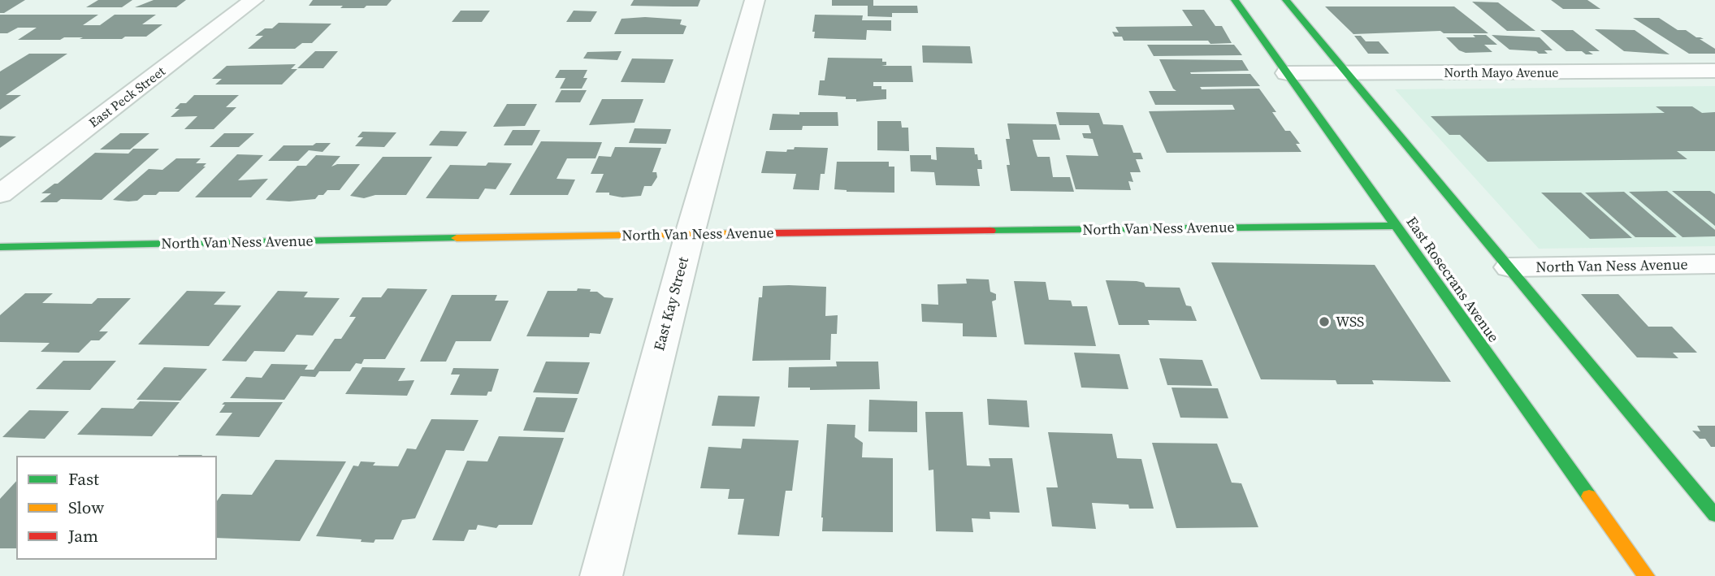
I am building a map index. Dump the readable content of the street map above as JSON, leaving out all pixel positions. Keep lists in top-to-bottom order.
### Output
{
  "streets": {
    "main road": ["North Van Ness Avenue", "East Rosecrans Avenue"],
    "street": ["North Mayo Avenue", "East Peck Street", "East Kay Street"]
  },
  "crossings": [
    ["North Mayo Avenue", "East Rosecrans Avenue"],
    ["North Van Ness Avenue", "East Rosecrans Avenue"],
    ["North Van Ness Avenue", "East Kay Street"]
  ],
  "places": ["WSS"],
  "legend": ["Fast", "Slow", "Jam"]
}
